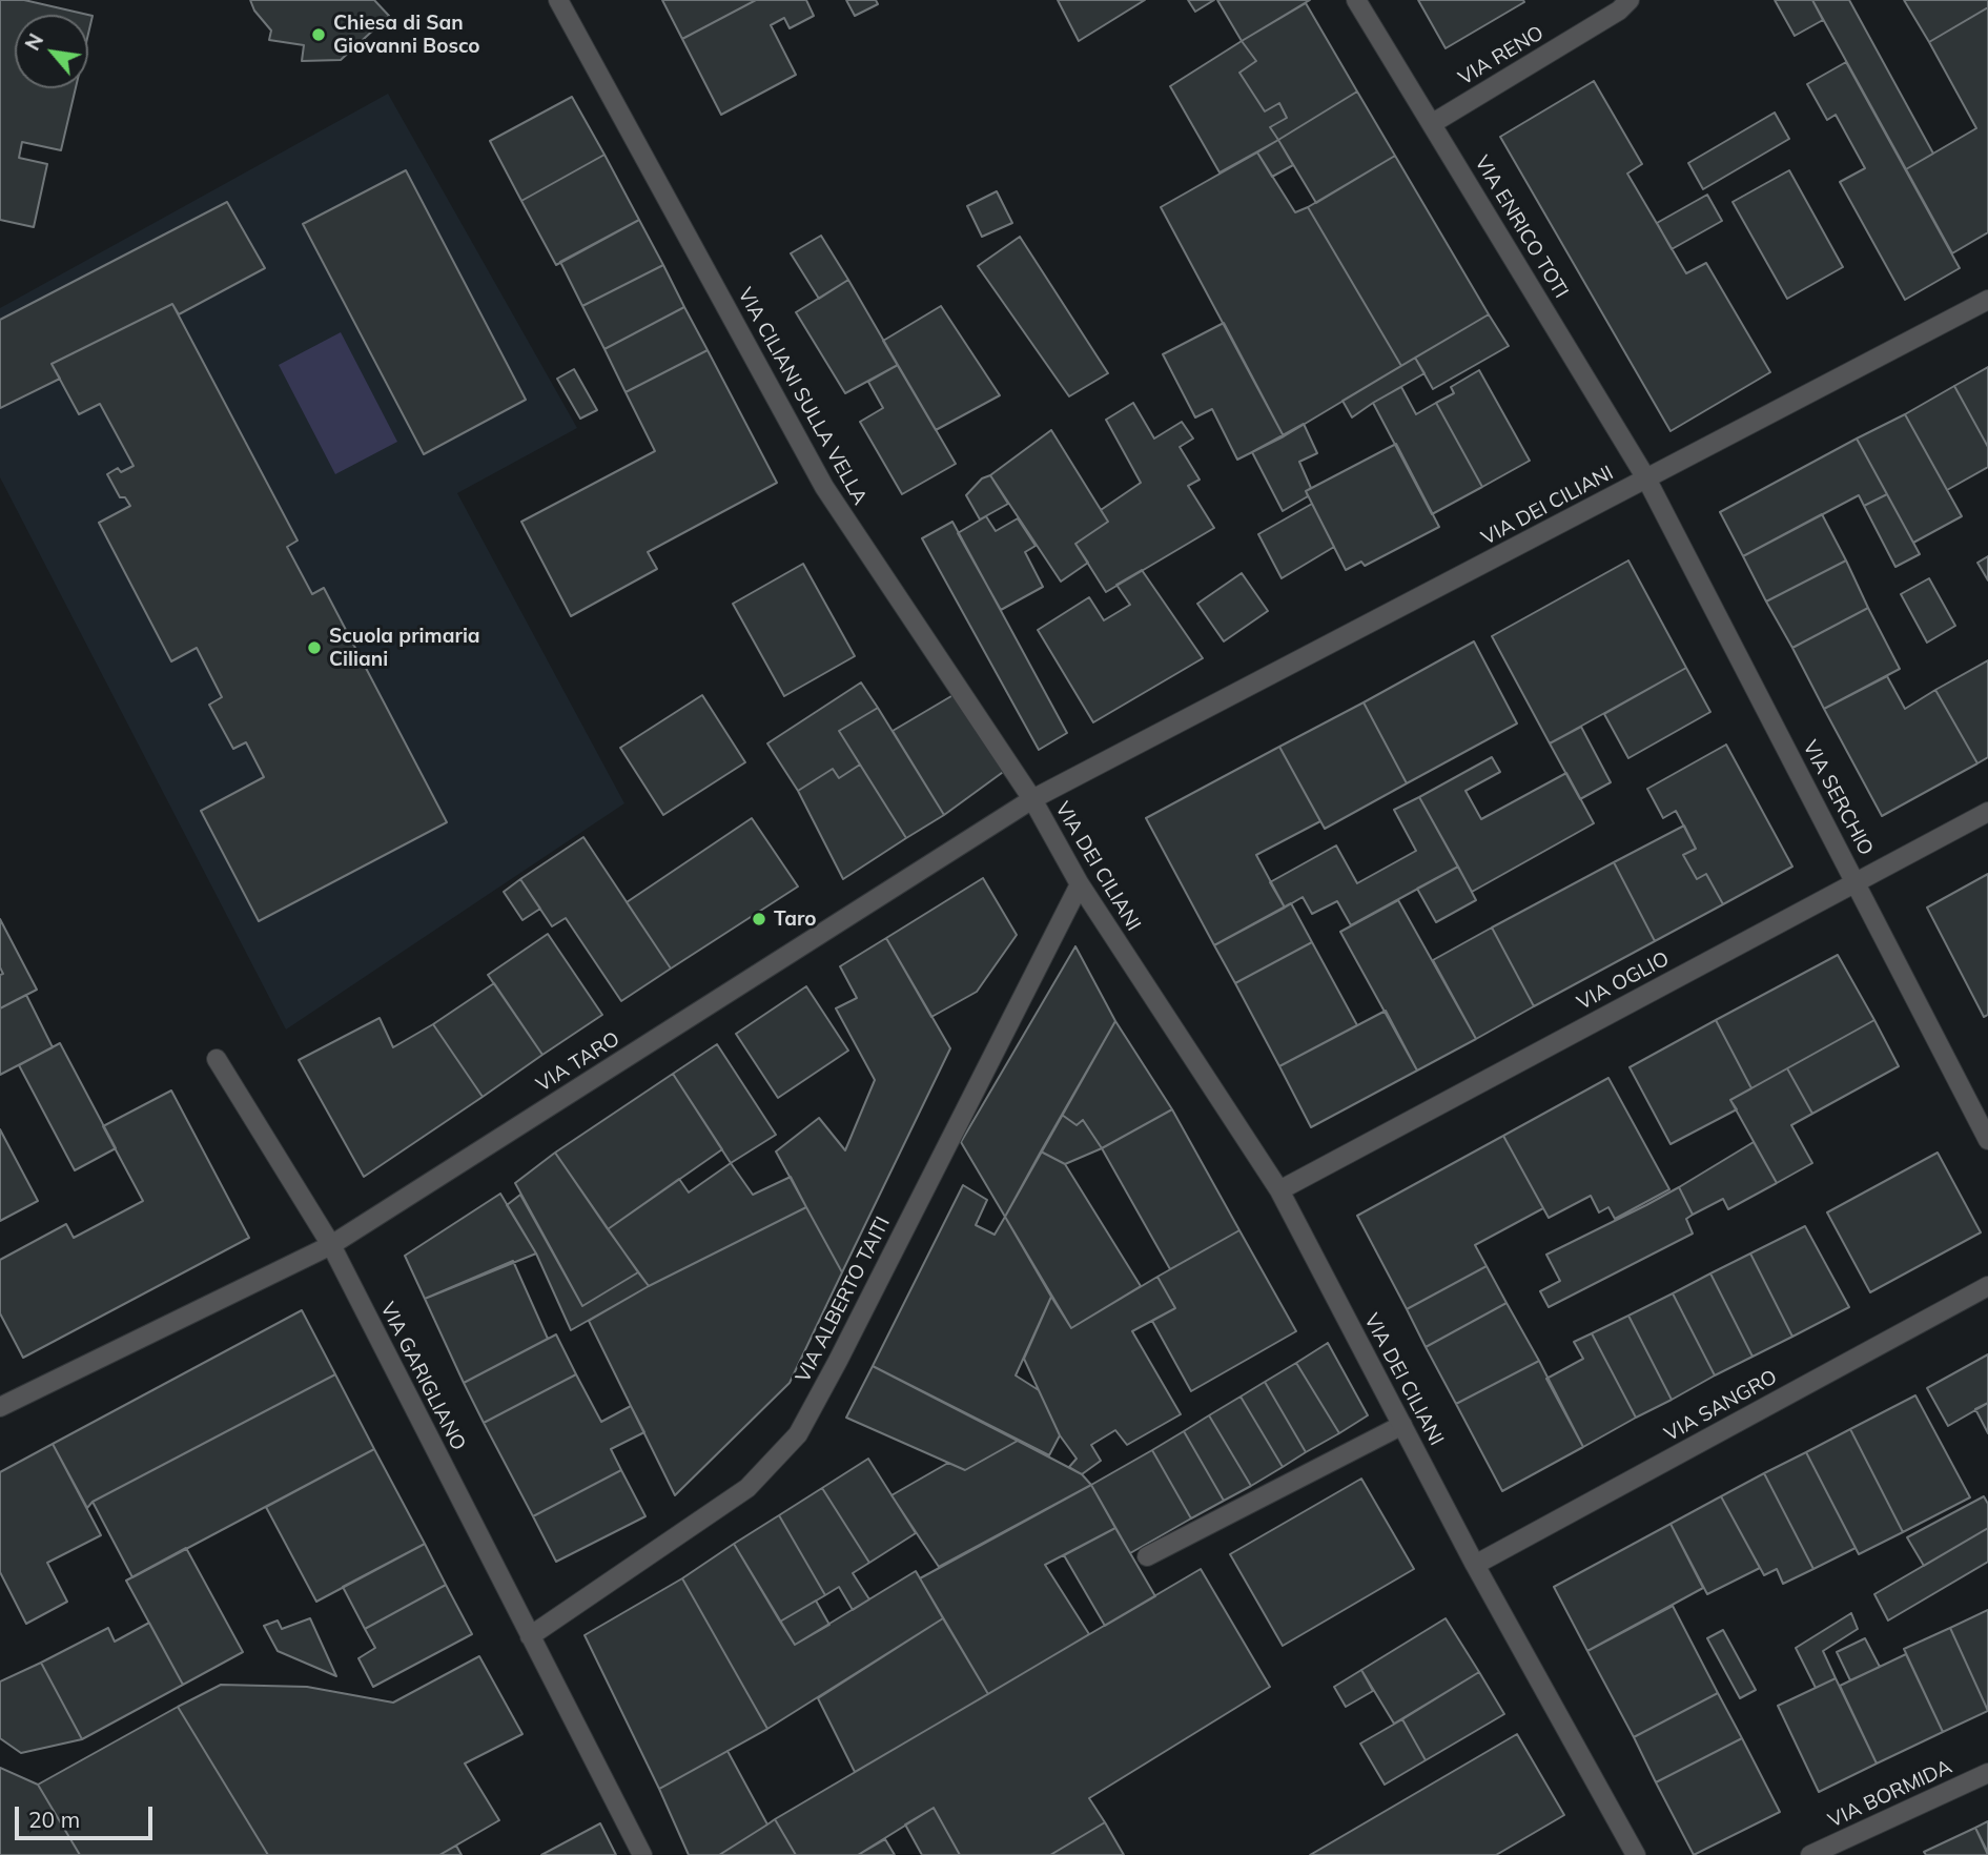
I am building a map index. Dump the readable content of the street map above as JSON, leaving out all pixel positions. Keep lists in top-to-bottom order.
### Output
{
  "streets": {
    "street": [
      "VIA RENO",
      "VIA ENRICO TOTI",
      "VIA CILIANI SULLA VELLA",
      "VIA DEI CILIANI",
      "VIA SERCHIO",
      "VIA OGLIO",
      "VIA TARO",
      "VIA ALBERTO TAITI",
      "VIA GARIGLIANO",
      "VIA SANGRO",
      "VIA BORMIDA"
    ]
  },
  "crossings": [
    ["VIA RENO", "VIA ENRICO TOTI"],
    ["VIA ENRICO TOTI", "VIA DEI CILIANI"],
    ["VIA ENRICO TOTI", "VIA SERCHIO"],
    ["VIA CILIANI SULLA VELLA", "VIA DEI CILIANI"],
    ["VIA CILIANI SULLA VELLA", "VIA TARO"],
    ["VIA DEI CILIANI", "VIA SERCHIO"],
    ["VIA DEI CILIANI", "VIA OGLIO"],
    ["VIA DEI CILIANI", "VIA TARO"],
    ["VIA DEI CILIANI", "VIA ALBERTO TAITI"],
    ["VIA DEI CILIANI", "VIA SANGRO"],
    ["VIA SERCHIO", "VIA OGLIO"],
    ["VIA TARO", "VIA GARIGLIANO"],
    ["VIA ALBERTO TAITI", "VIA GARIGLIANO"]
  ],
  "places": ["Chiesa di San Giovanni Bosco", "Scuola primaria Ciliani", "Taro"],
  "scale_bar": "20 m",
  "north": "top left"
}
